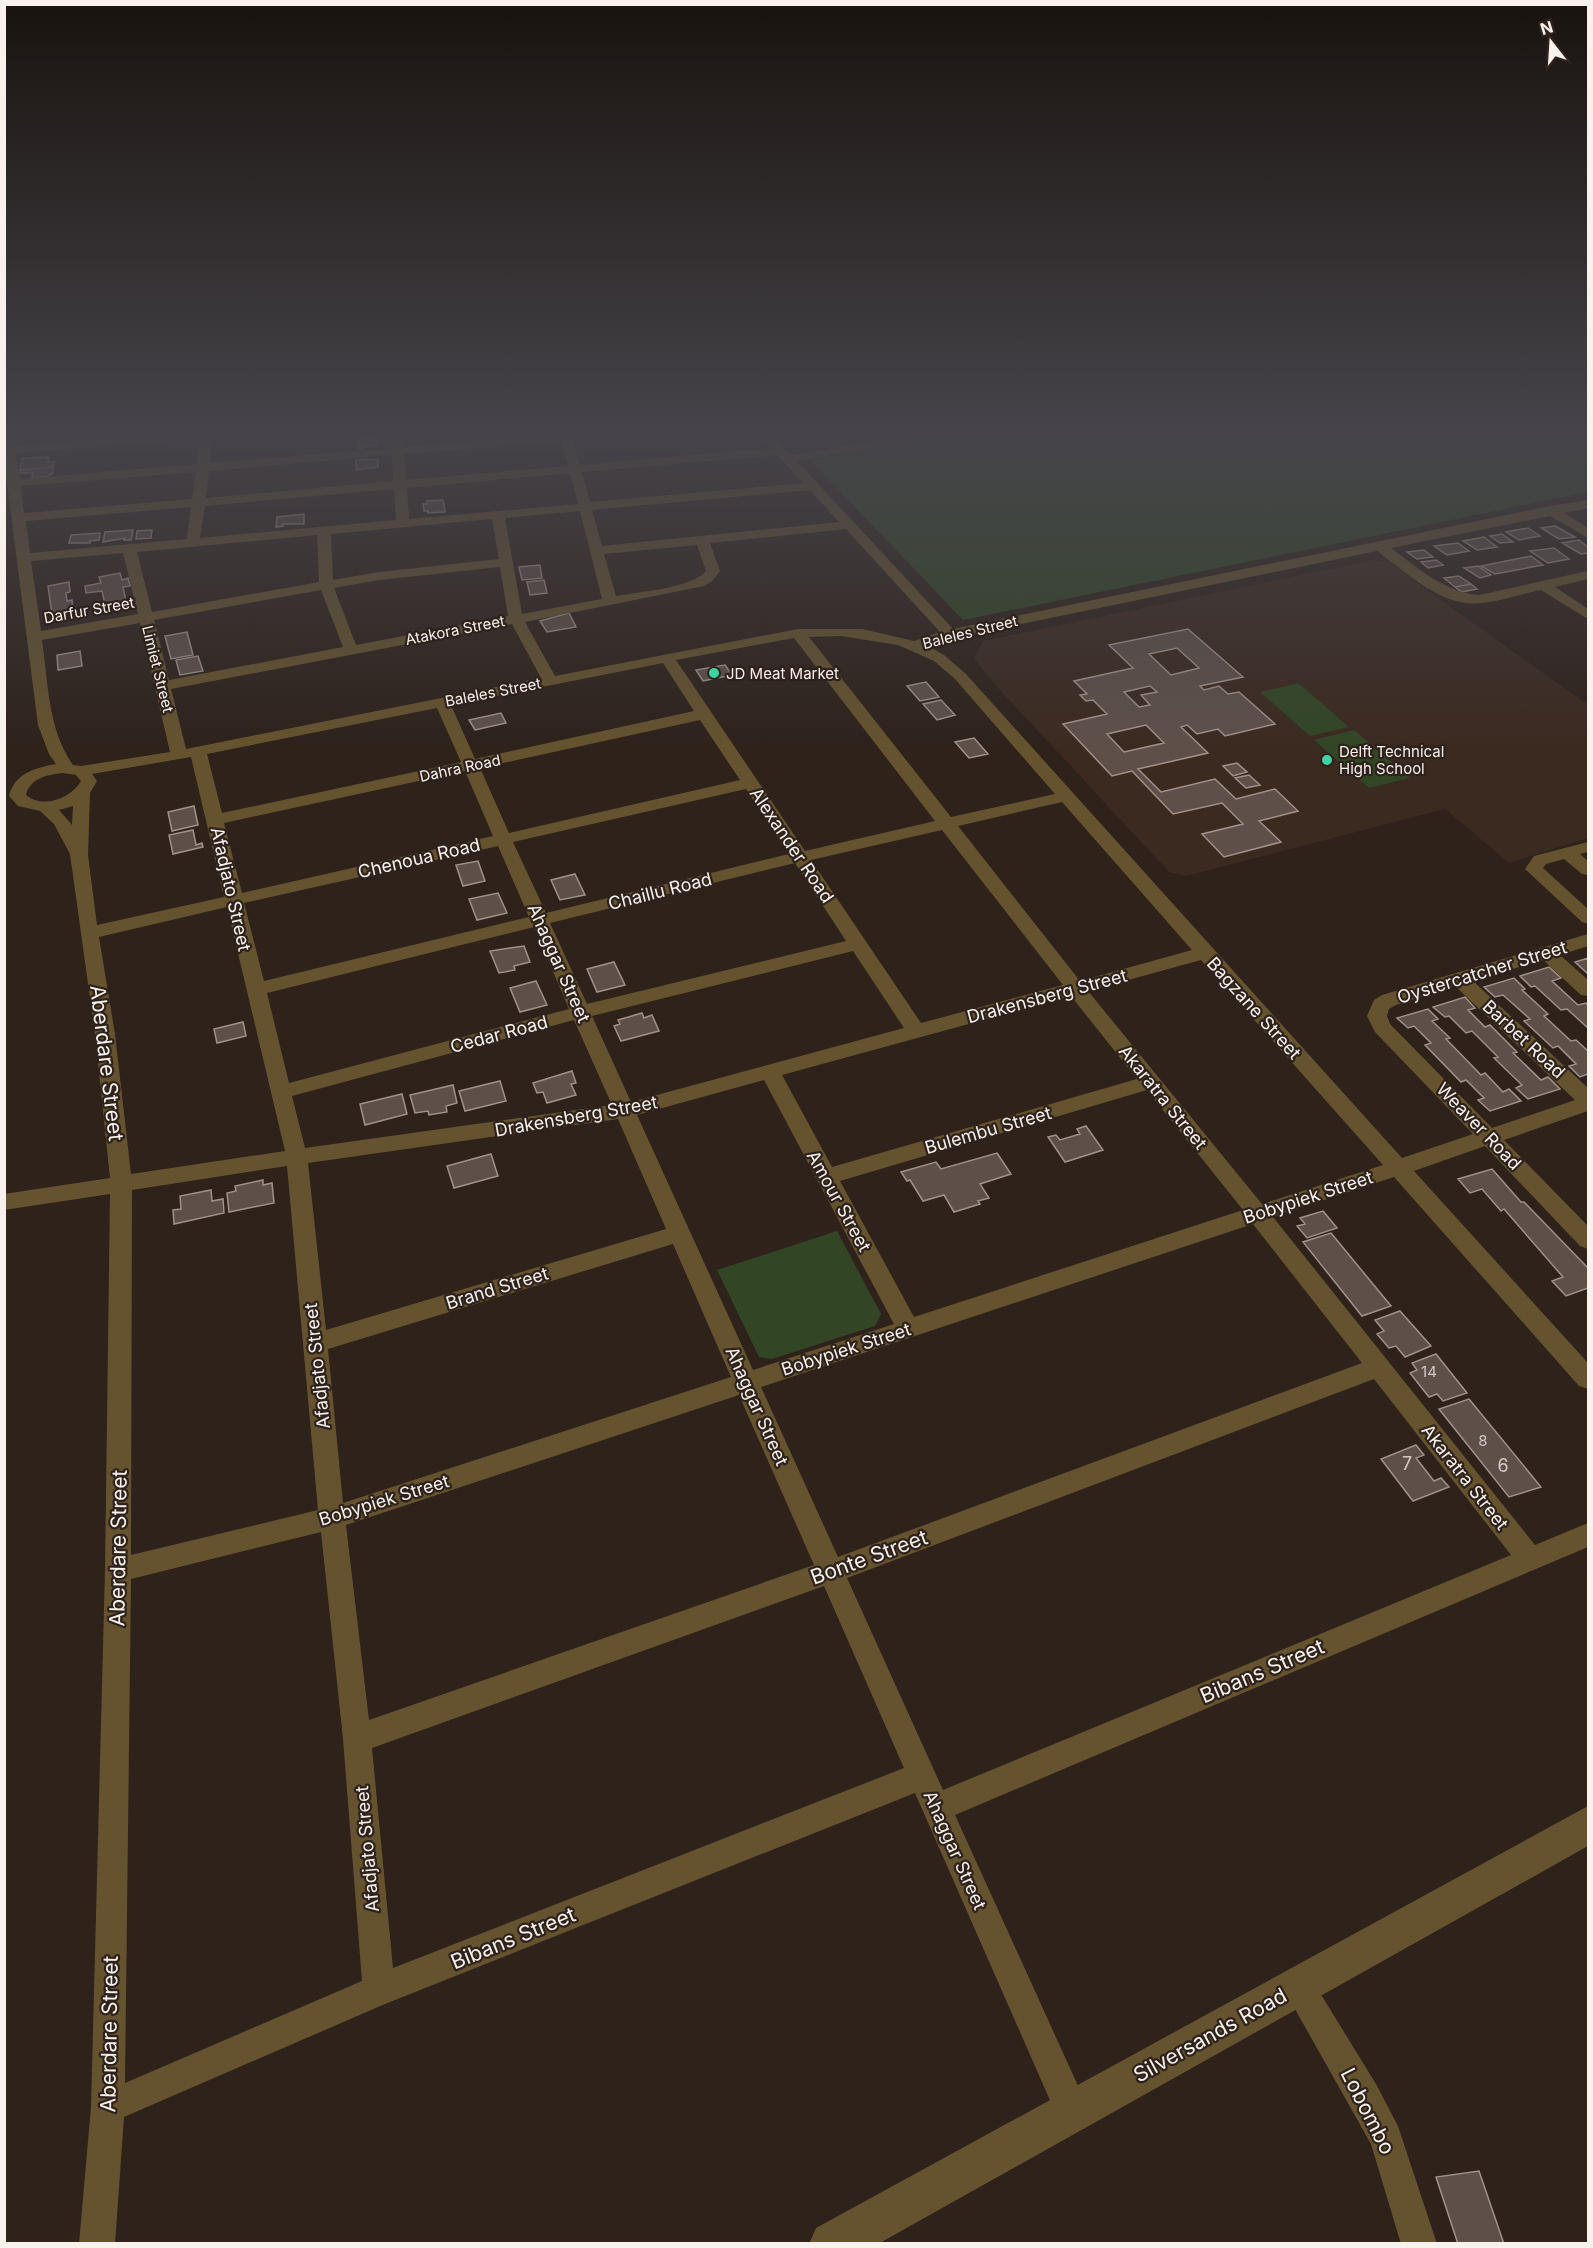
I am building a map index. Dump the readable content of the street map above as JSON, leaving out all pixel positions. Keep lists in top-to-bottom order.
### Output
{
  "streets": {
    "street": [
      "Darfur Street",
      "Atakora Street",
      "Baleles Street",
      "Limiet Street",
      "Dahra Road",
      "Alexander Road",
      "Chenoua Road",
      "Afadjato Street",
      "Chaillu Road",
      "Ahaggar Street",
      "Oystercatcher Street",
      "Drakensberg Street",
      "Bagzane Street",
      "Cedar Road",
      "Barbet Road",
      "Aberdare Street",
      "Akaratra Street",
      "Weaver Road",
      "Bulembu Street",
      "Bobypiek Street",
      "Amour Street",
      "Brand Street",
      "Bonte Street",
      "Bibans Street",
      "Silversands Road",
      "Lobombo"
    ]
  },
  "crossings": [
    ["Darfur Street", "Limiet Street"],
    ["Atakora Street", "Limiet Street"],
    ["Baleles Street", "Limiet Street"],
    ["Baleles Street", "Alexander Road"],
    ["Baleles Street", "Afadjato Street"],
    ["Baleles Street", "Ahaggar Street"],
    ["Baleles Street", "Bagzane Street"],
    ["Baleles Street", "Aberdare Street"],
    ["Baleles Street", "Akaratra Street"],
    ["Limiet Street", "Afadjato Street"],
    ["Dahra Road", "Alexander Road"],
    ["Dahra Road", "Afadjato Street"],
    ["Dahra Road", "Ahaggar Street"],
    ["Alexander Road", "Chenoua Road"],
    ["Alexander Road", "Chaillu Road"],
    ["Alexander Road", "Drakensberg Street"],
    ["Alexander Road", "Cedar Road"],
    ["Chenoua Road", "Afadjato Street"],
    ["Chenoua Road", "Ahaggar Street"],
    ["Chenoua Road", "Aberdare Street"],
    ["Afadjato Street", "Chaillu Road"],
    ["Afadjato Street", "Drakensberg Street"],
    ["Afadjato Street", "Cedar Road"],
    ["Afadjato Street", "Bobypiek Street"],
    ["Afadjato Street", "Brand Street"],
    ["Afadjato Street", "Bonte Street"],
    ["Afadjato Street", "Bibans Street"],
    ["Chaillu Road", "Ahaggar Street"],
    ["Chaillu Road", "Bagzane Street"],
    ["Chaillu Road", "Akaratra Street"],
    ["Ahaggar Street", "Drakensberg Street"],
    ["Ahaggar Street", "Cedar Road"],
    ["Ahaggar Street", "Bobypiek Street"],
    ["Ahaggar Street", "Brand Street"],
    ["Ahaggar Street", "Bonte Street"],
    ["Ahaggar Street", "Bibans Street"],
    ["Ahaggar Street", "Silversands Road"],
    ["Oystercatcher Street", "Barbet Road"],
    ["Oystercatcher Street", "Weaver Road"],
    ["Drakensberg Street", "Bagzane Street"],
    ["Drakensberg Street", "Aberdare Street"],
    ["Drakensberg Street", "Akaratra Street"],
    ["Drakensberg Street", "Amour Street"],
    ["Bagzane Street", "Bobypiek Street"],
    ["Barbet Road", "Bobypiek Street"],
    ["Aberdare Street", "Bobypiek Street"],
    ["Aberdare Street", "Bibans Street"],
    ["Akaratra Street", "Bulembu Street"],
    ["Akaratra Street", "Bobypiek Street"],
    ["Akaratra Street", "Bonte Street"],
    ["Akaratra Street", "Bibans Street"],
    ["Weaver Road", "Bobypiek Street"],
    ["Bulembu Street", "Amour Street"],
    ["Bobypiek Street", "Amour Street"],
    ["Silversands Road", "Lobombo"]
  ],
  "places": ["JD Meat Market", "Delft Technical High School"],
  "house_numbers": [
    "14",
    "8",
    "7",
    "6"
  ],
  "north": "top"
}
